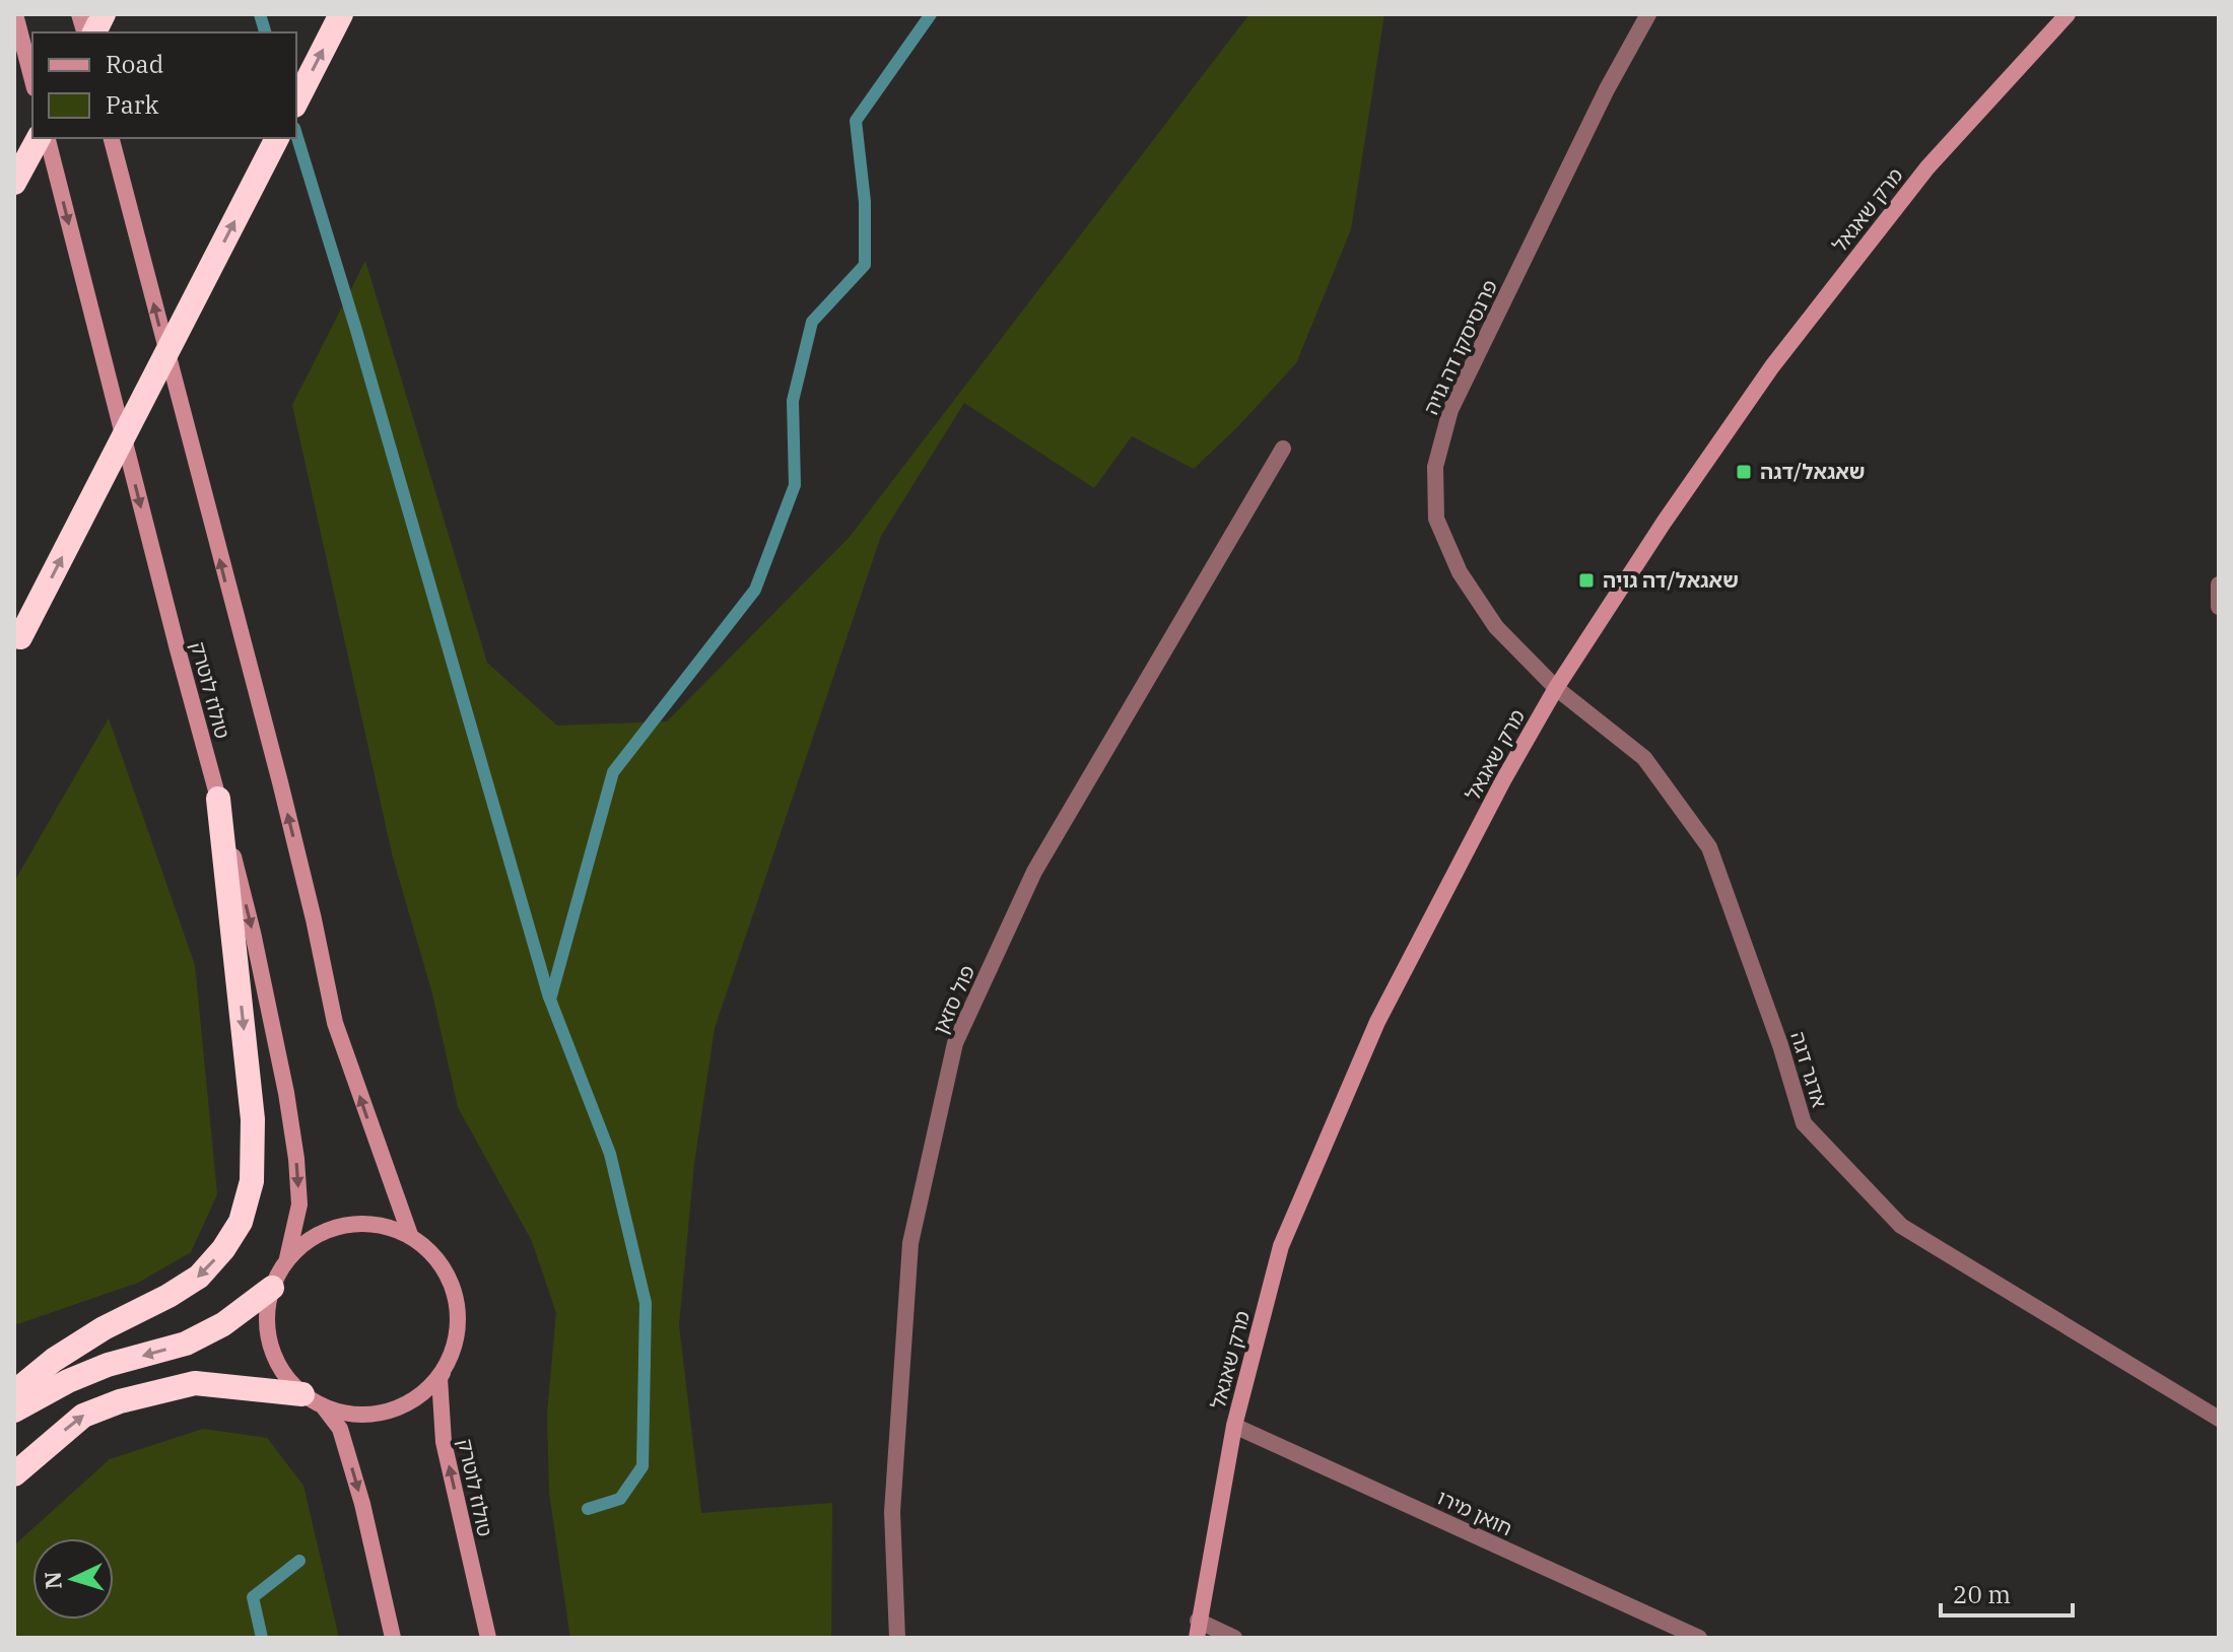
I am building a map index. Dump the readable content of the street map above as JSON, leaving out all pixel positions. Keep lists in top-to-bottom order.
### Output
{
  "streets": {
    "main road": ["מרק שאגאל", "טולוז לוטרק"],
    "street": [
      "פרנסיסקו דה גויה",
      "פול סזאן",
      "אדגר דגה",
      "חואן מירו"
    ]
  },
  "crossings": [
    ["מרק שאגאל", "פרנסיסקו דה גויה"],
    ["מרק שאגאל", "אדגר דגה"],
    ["מרק שאגאל", "חואן מירו"],
    ["פרנסיסקו דה גויה", "אדגר דגה"]
  ],
  "places": {
    "transit": ["שאגאל/דגה", "שאגאל/דה גויה"]
  },
  "legend": ["Road", "Park"],
  "scale_bar": "20 m",
  "north": "left"
}
